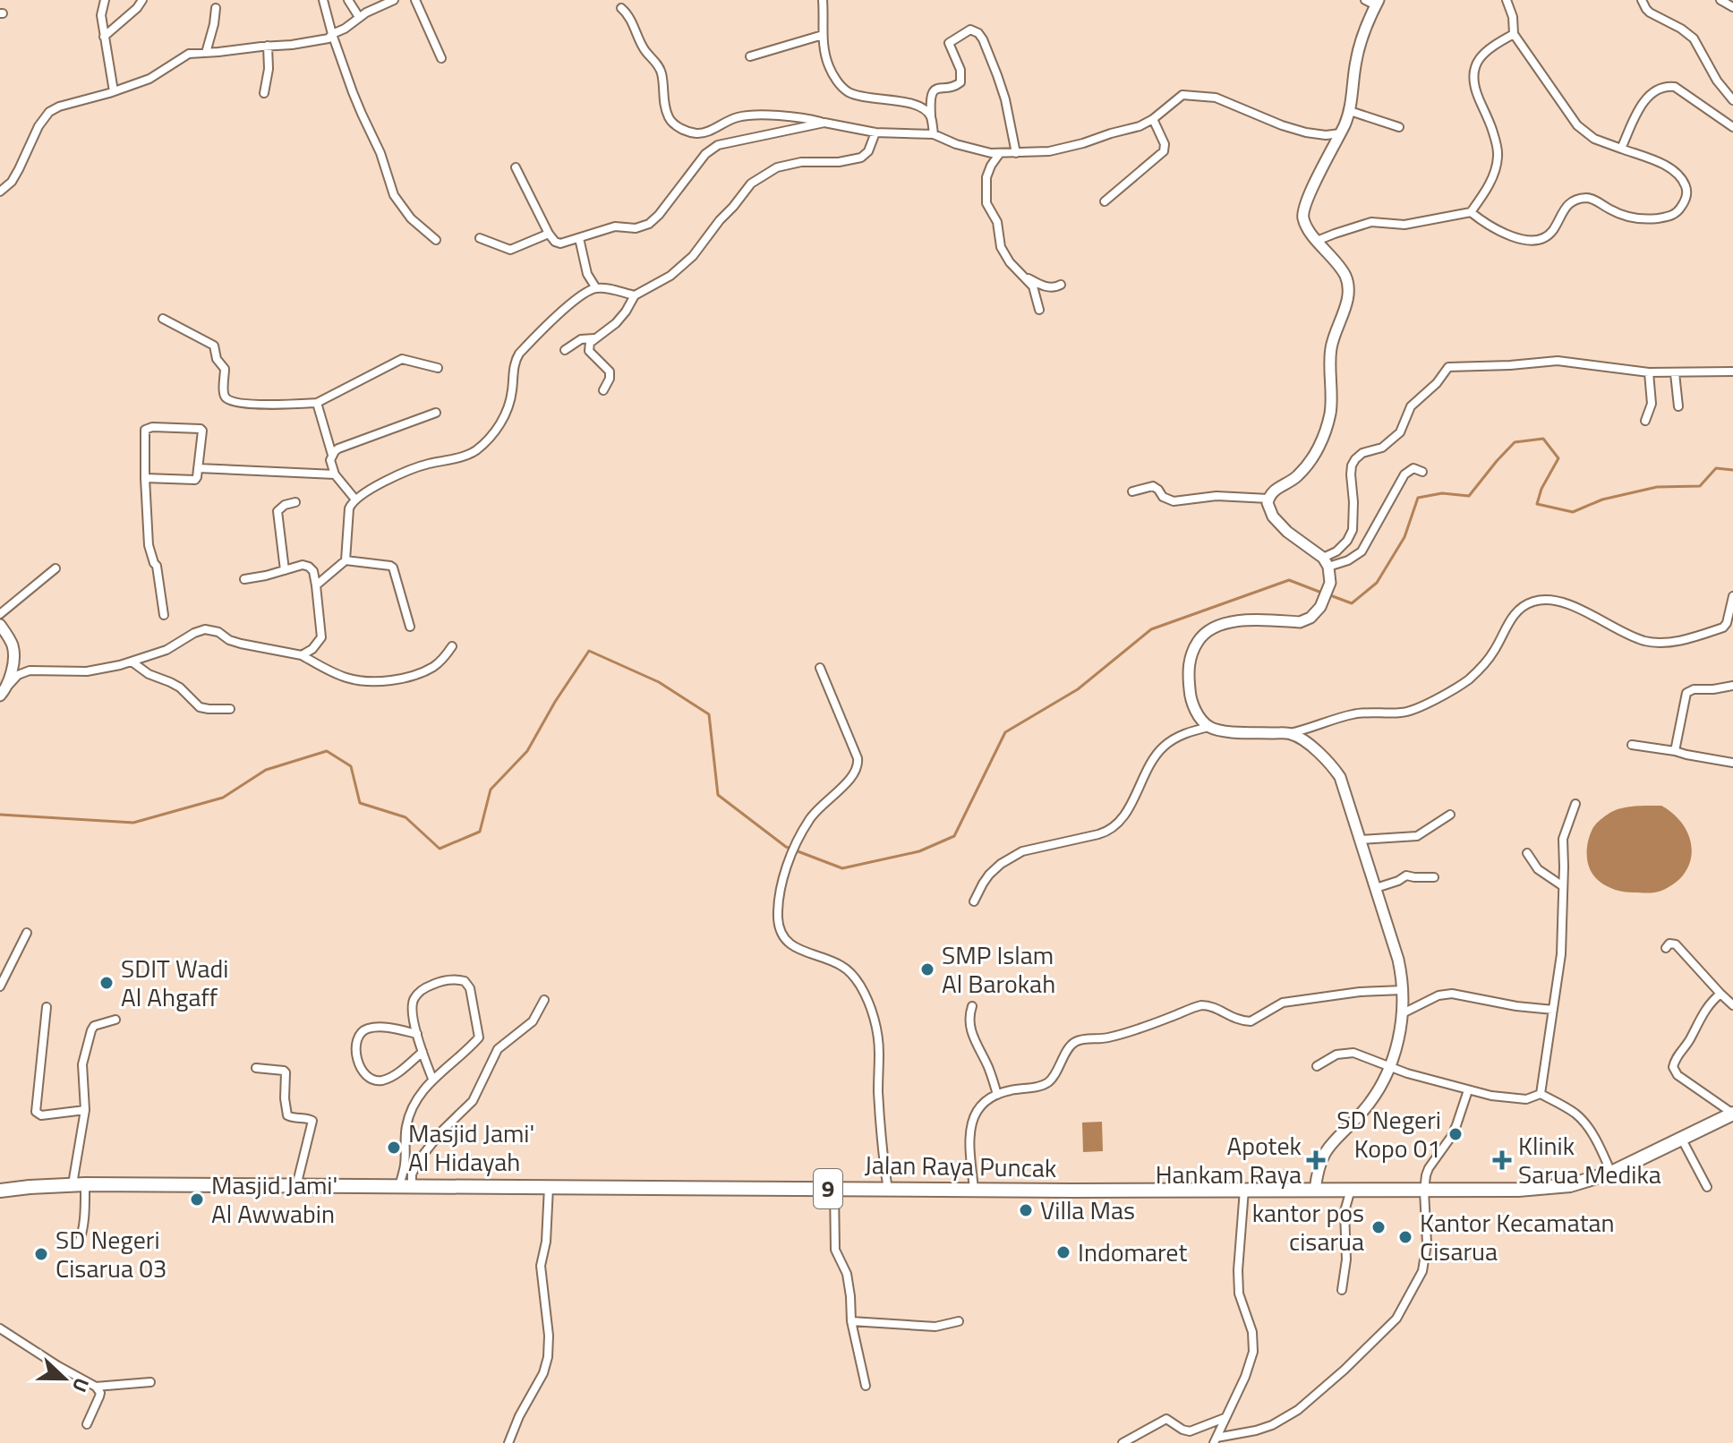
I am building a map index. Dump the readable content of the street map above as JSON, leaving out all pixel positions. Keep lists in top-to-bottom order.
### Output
{
  "streets": {
    "highway": ["Jalan Raya Puncak", "9"]
  },
  "places": {
    "other": [
      "SMP Islam Al Barokah",
      "SDIT Wadi Al Ahgaff",
      "SD Negeri Kopo 01",
      "Masjid Jami' Al Hidayah",
      "Masjid Jami' Al Awwabin",
      "Villa Mas",
      "kantor pos cisarua",
      "Kantor Kecamatan Cisarua",
      "Indomaret",
      "SD Negeri Cisarua 03"
    ],
    "health": ["Apotek Hankam Raya", "Klinik Sarua Medika"]
  },
  "north": "right"
}
